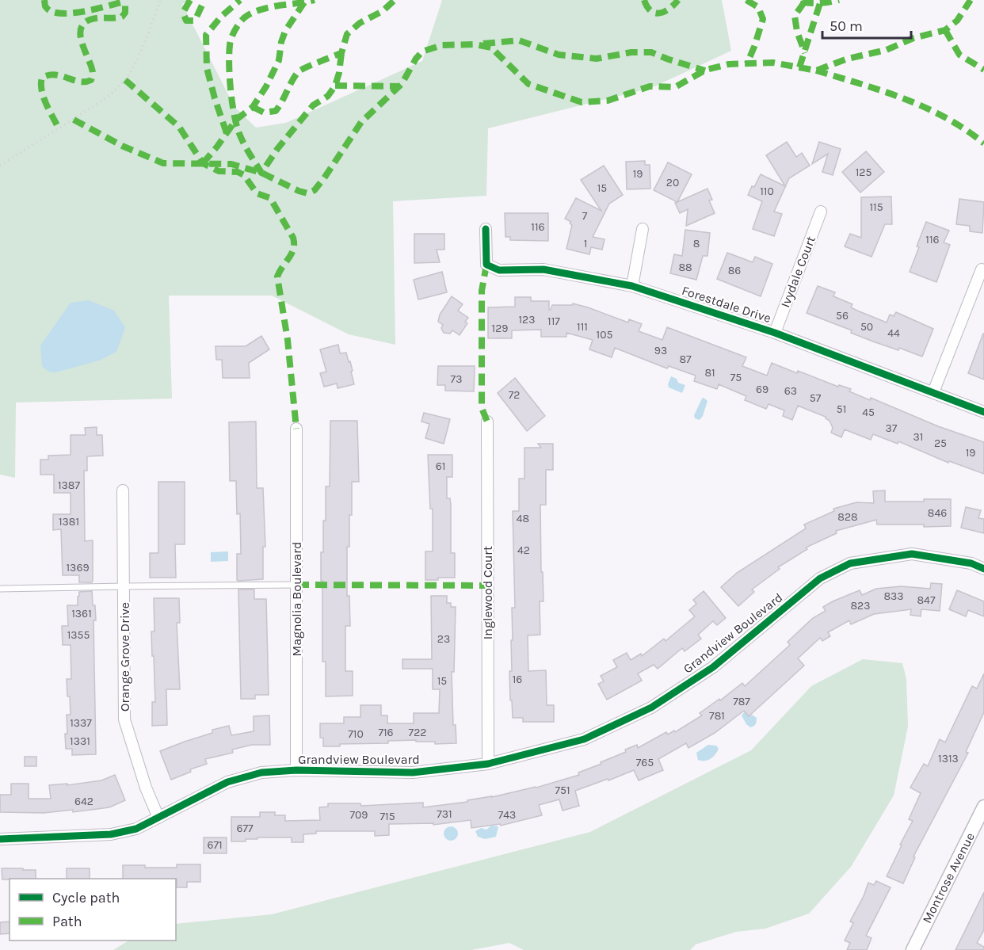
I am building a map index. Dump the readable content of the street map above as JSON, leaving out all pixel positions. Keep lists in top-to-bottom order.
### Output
{
  "streets": {
    "street": [
      "Ivydale Court",
      "Forestdale Drive",
      "Inglewood Court",
      "Magnolia Boulevard",
      "Grandview Boulevard",
      "Orange Grove Drive",
      "Montrose Avenue"
    ]
  },
  "crossings": [
    ["Ivydale Court", "Forestdale Drive"],
    ["Inglewood Court", "Grandview Boulevard"],
    ["Magnolia Boulevard", "Grandview Boulevard"],
    ["Grandview Boulevard", "Orange Grove Drive"]
  ],
  "house_numbers": [
    "125",
    "19",
    "20",
    "15",
    "110",
    "115",
    "7",
    "116",
    "116",
    "1",
    "8",
    "88",
    "86",
    "56",
    "123",
    "117",
    "111",
    "50",
    "129",
    "44",
    "105",
    "93",
    "87",
    "81",
    "75",
    "73",
    "69",
    "63",
    "72",
    "57",
    "51",
    "45",
    "37",
    "31",
    "25",
    "19",
    "61",
    "1387",
    "846",
    "828",
    "48",
    "1381",
    "42",
    "1369",
    "833",
    "847",
    "823",
    "1361",
    "1355",
    "23",
    "16",
    "15",
    "787",
    "781",
    "1337",
    "716",
    "722",
    "710",
    "1331",
    "1313",
    "765",
    "751",
    "642",
    "731",
    "709",
    "743",
    "715",
    "677",
    "671"
  ],
  "legend": ["Cycle path", "Path"],
  "scale_bar": "50 m"
}
